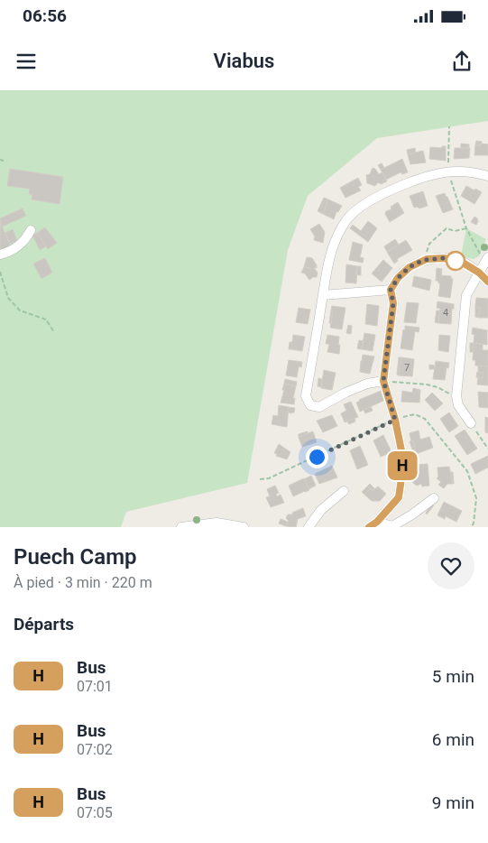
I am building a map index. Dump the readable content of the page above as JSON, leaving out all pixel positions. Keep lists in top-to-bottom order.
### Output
{
  "lines": ["bus line H"],
  "house_numbers": ["4", "7"],
  "page": {
    "status": "06:56",
    "header": "Viabus",
    "on_map": "H",
    "heading": [
      ["Puech Camp", "À pied · 3 min · 220 m"],
      "Départs"
    ],
    "list": [
      {
        "mark": "H",
        "name": "Bus",
        "note": "07:01",
        "value": "5 min"
      },
      {
        "mark": "H",
        "name": "Bus",
        "note": "07:02",
        "value": "6 min"
      },
      {
        "mark": "H",
        "name": "Bus",
        "note": "07:05",
        "value": "9 min"
      }
    ]
  }
}
